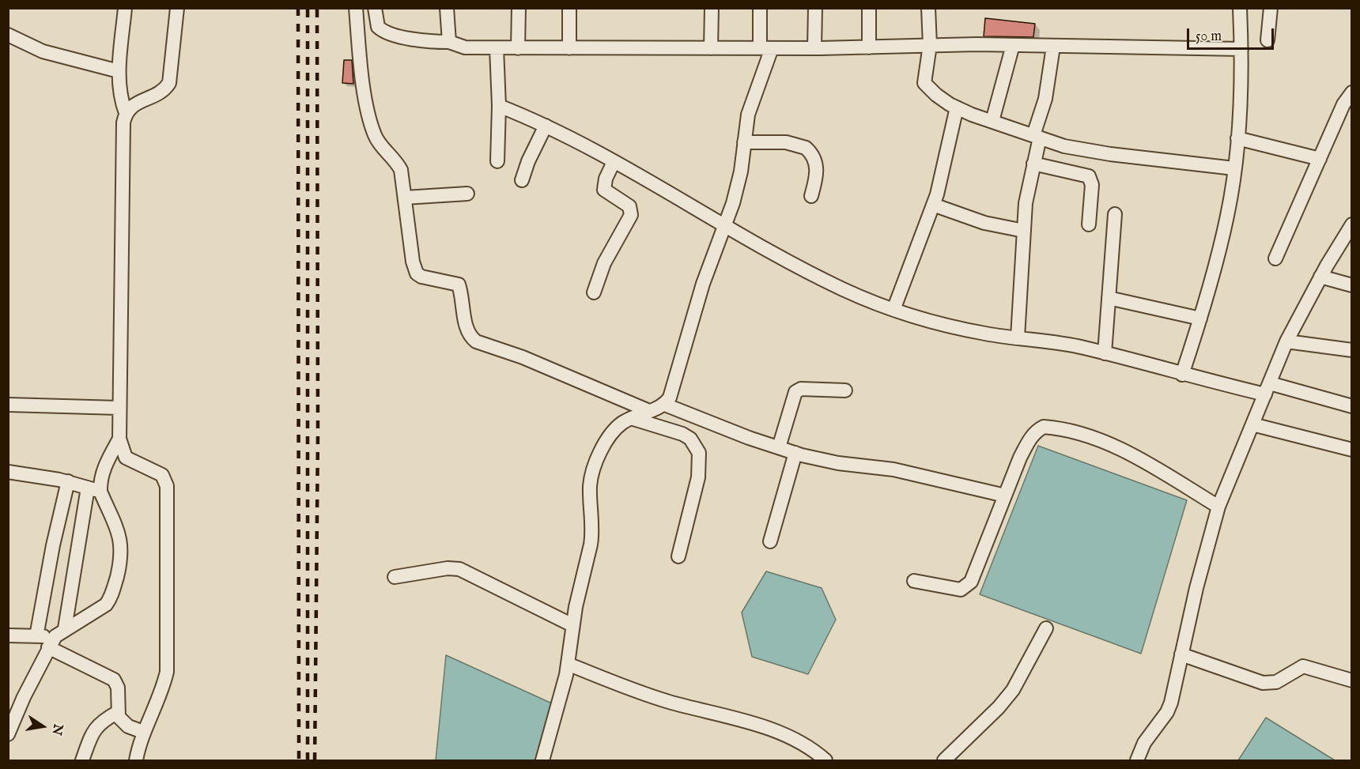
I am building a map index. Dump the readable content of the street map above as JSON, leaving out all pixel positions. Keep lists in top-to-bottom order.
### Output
{
  "scale_bar": "50 m",
  "north": "right"
}
